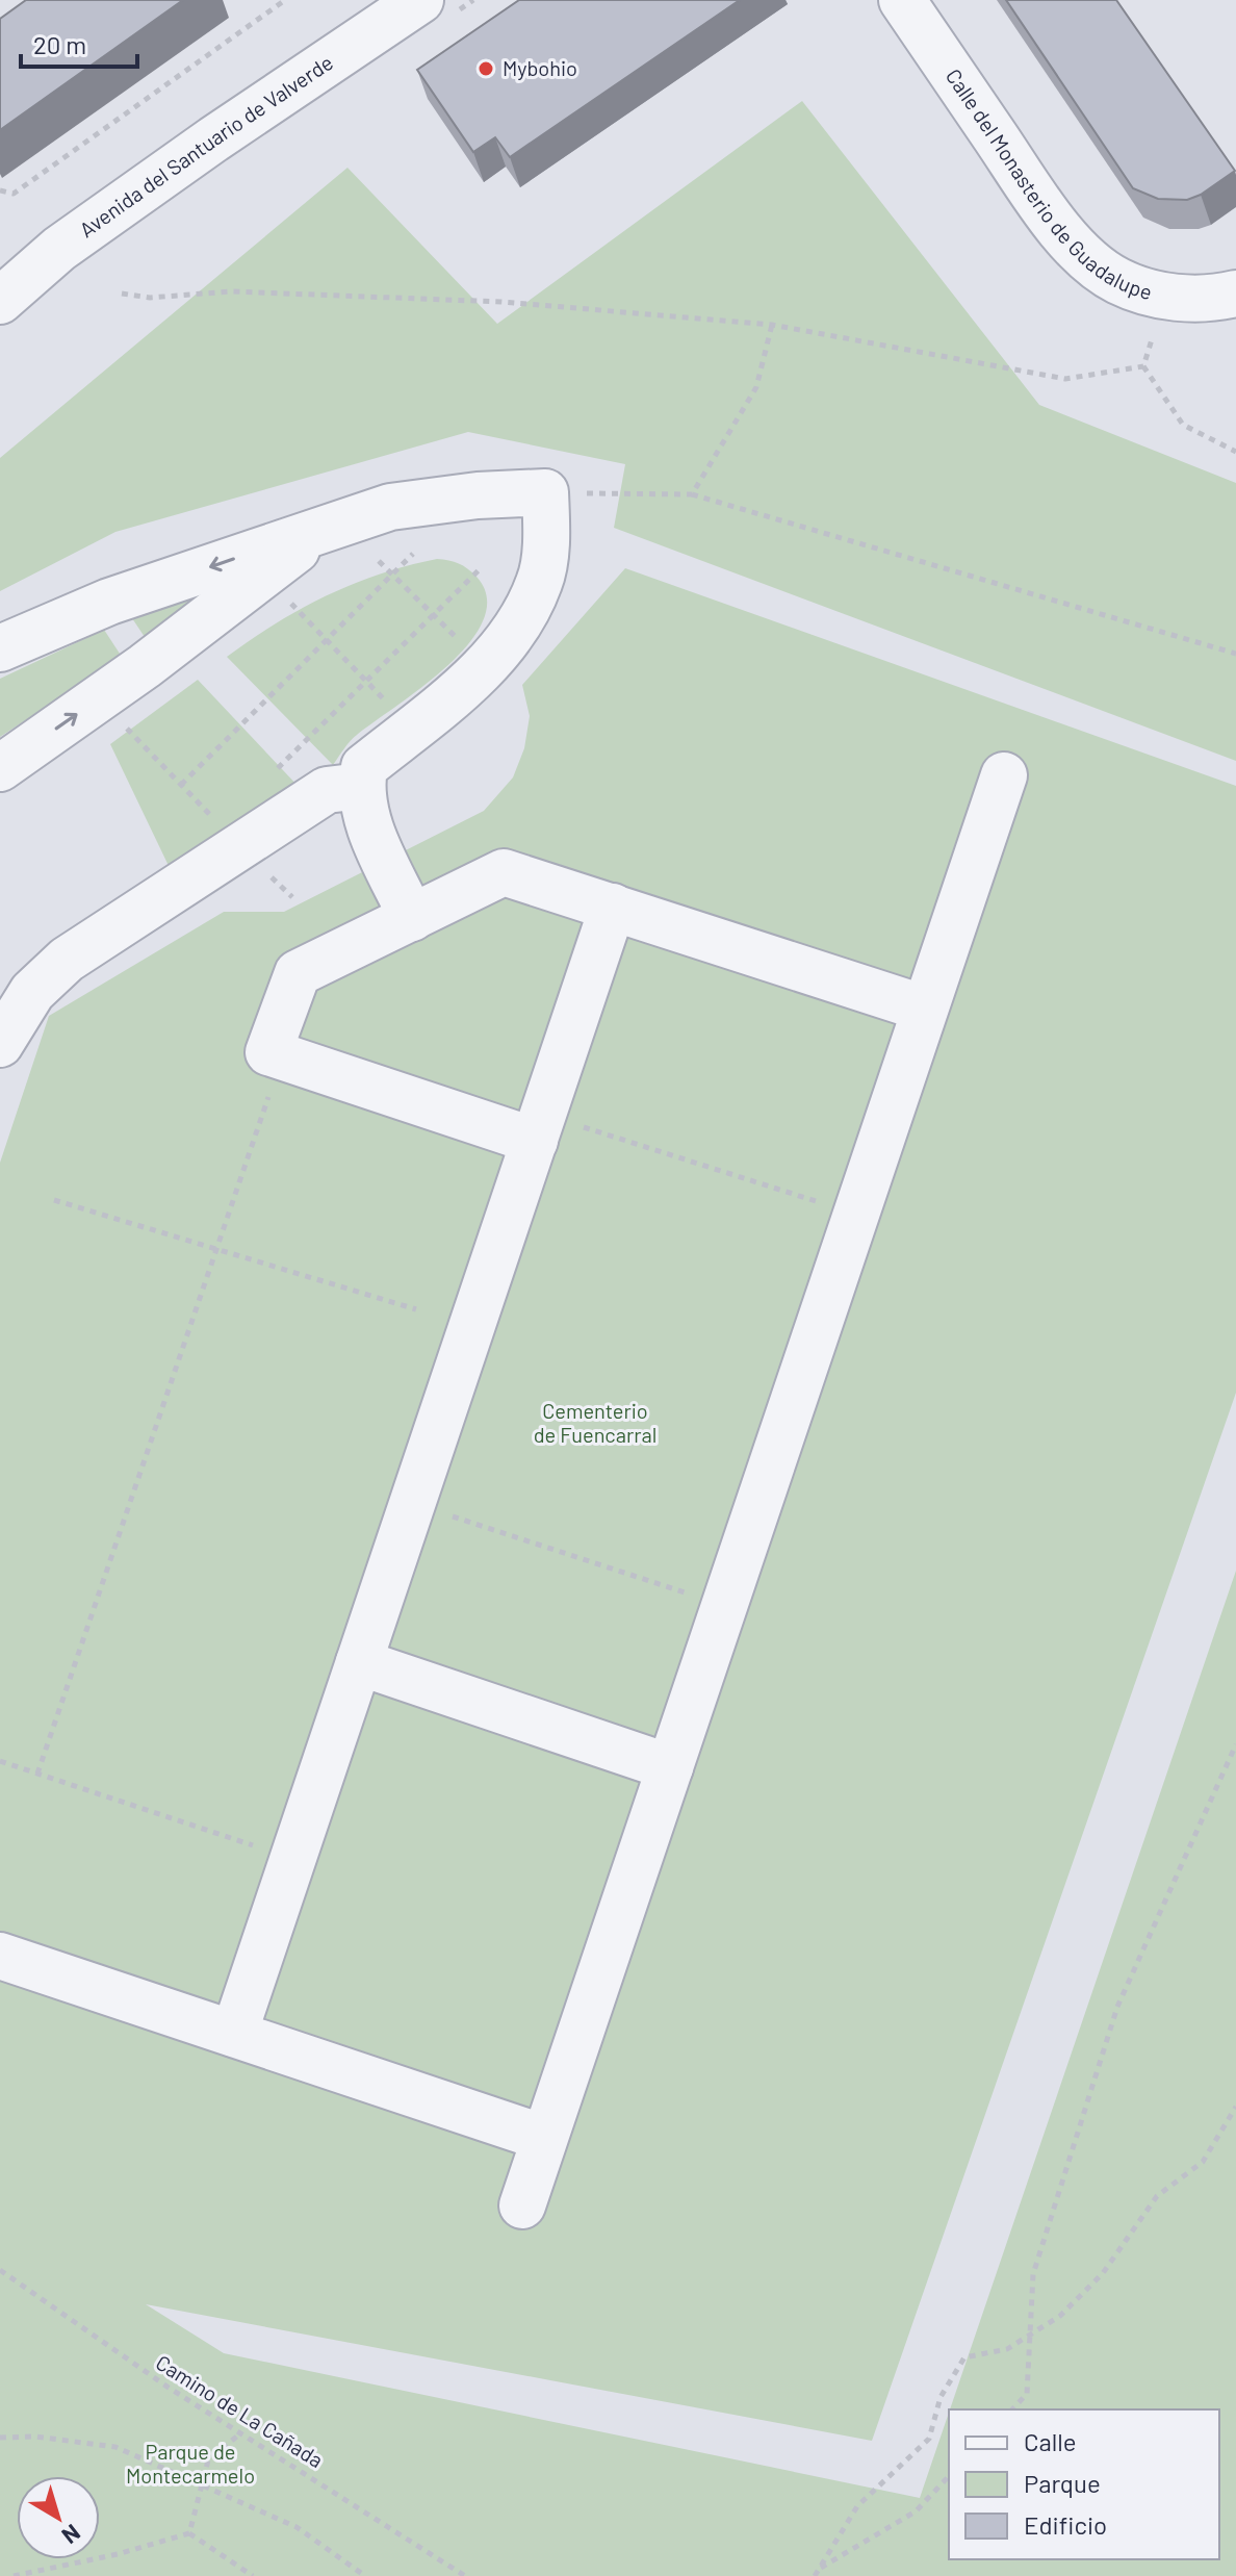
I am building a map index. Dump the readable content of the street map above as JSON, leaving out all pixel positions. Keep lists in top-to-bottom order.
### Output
{
  "streets": {
    "street": ["Avenida del Santuario de Valverde", "Calle del Monasterio de Guadalupe"],
    "path": ["Camino de La Cañada"]
  },
  "parks": ["Cementerio de Fuencarral", "Parque de Montecarmelo"],
  "places": ["Mybohio"],
  "legend": ["Calle", "Parque", "Edificio"],
  "scale_bar": "20 m",
  "north": "bottom right"
}
